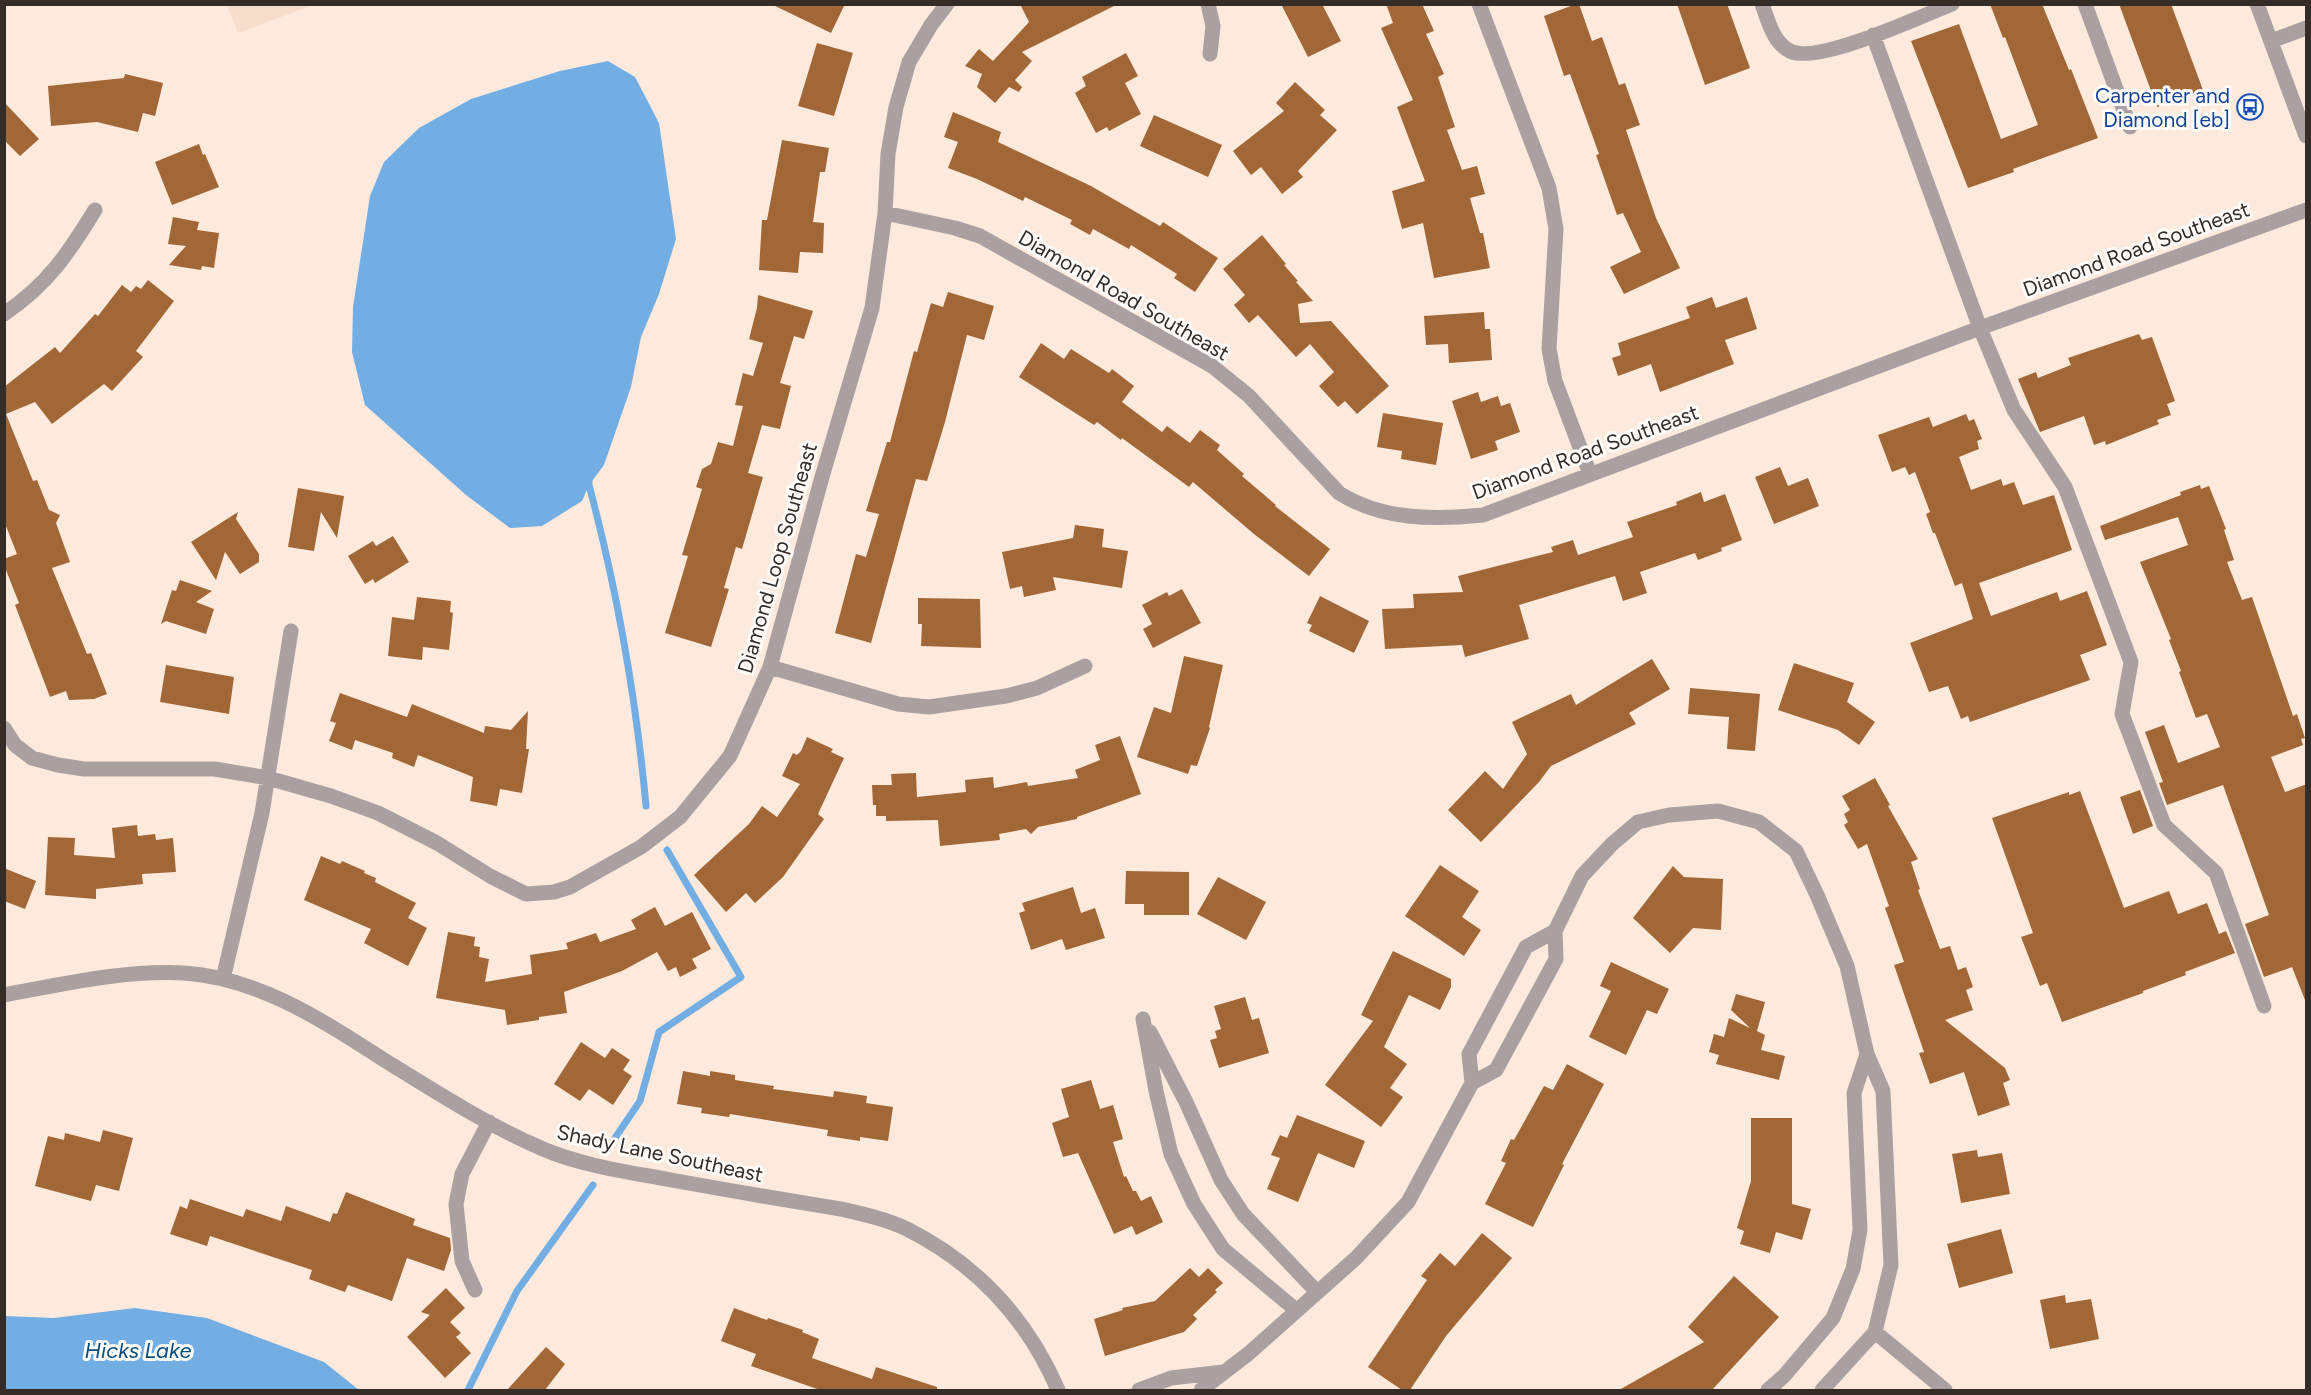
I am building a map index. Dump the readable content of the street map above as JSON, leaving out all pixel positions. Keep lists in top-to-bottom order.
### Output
{
  "streets": {
    "street": ["Diamond Road Southeast", "Diamond Loop Southeast", "Shady Lane Southeast"]
  },
  "crossings": [
    ["Diamond Road Southeast", "Diamond Loop Southeast"]
  ],
  "water": ["Hicks Lake"],
  "places": {
    "bus stop": ["Carpenter and Diamond [eb]"]
  }
}
